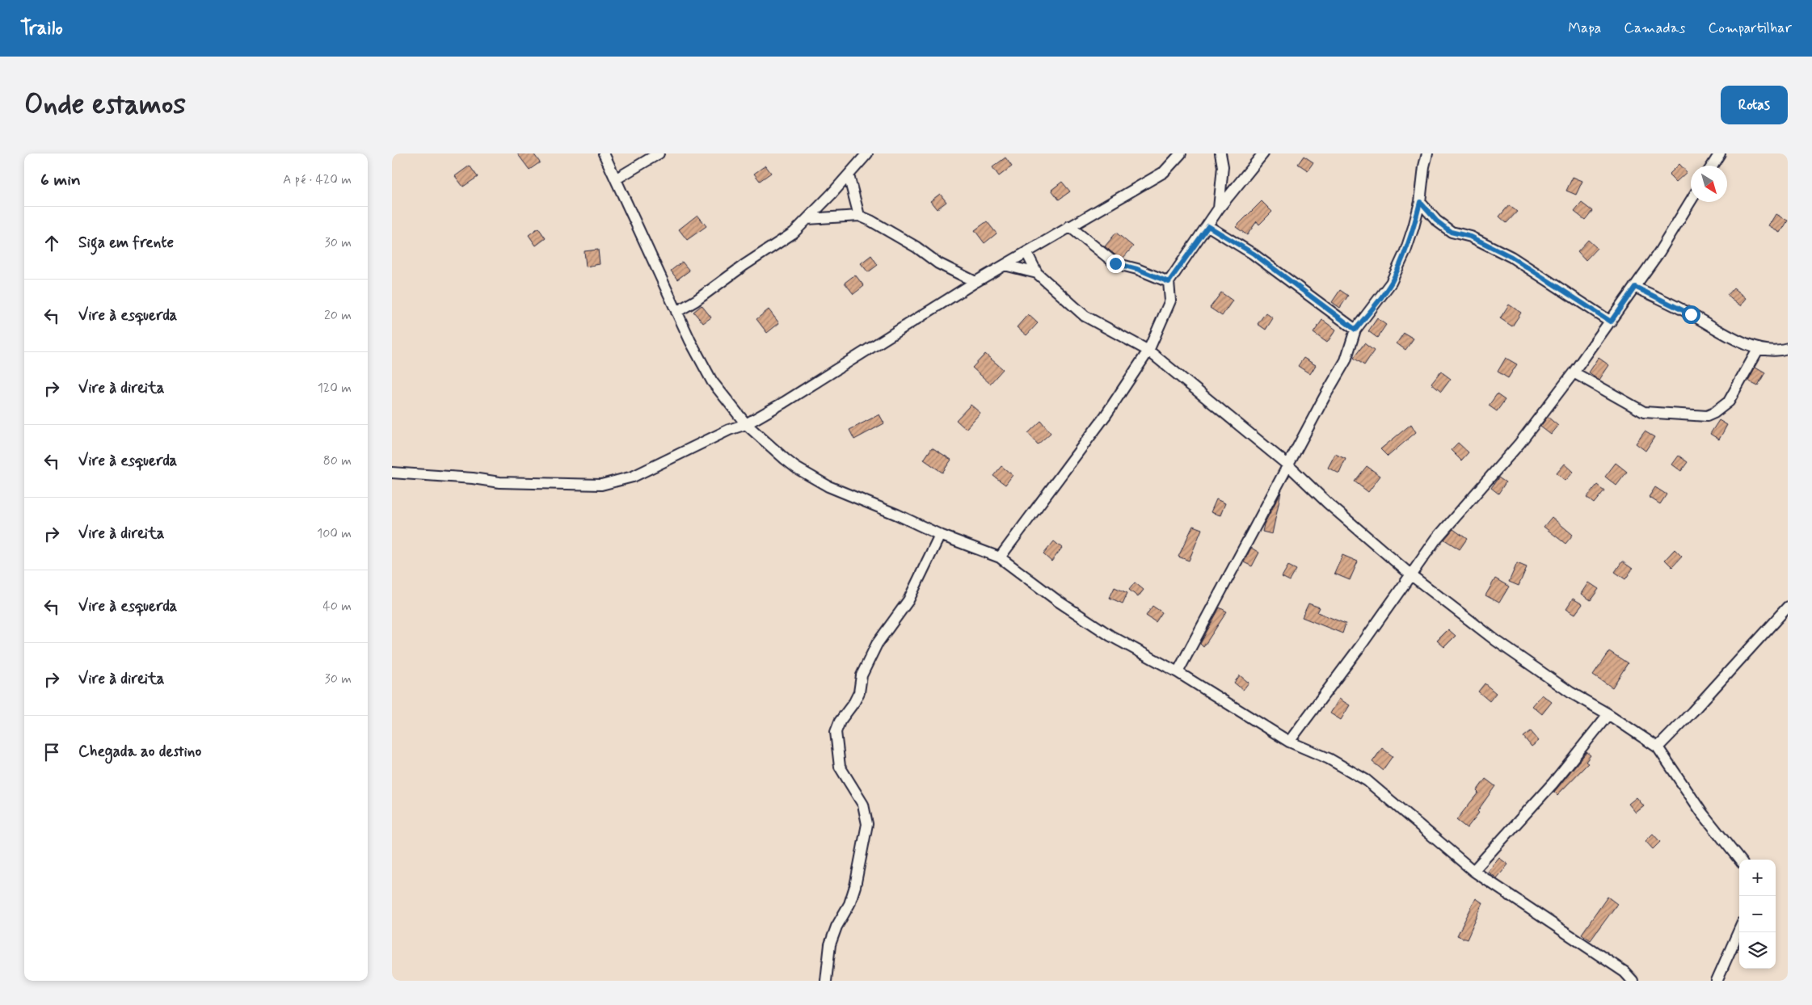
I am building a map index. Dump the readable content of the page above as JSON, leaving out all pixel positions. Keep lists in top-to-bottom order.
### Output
{
  "north": "bottom right",
  "page": {
    "header": "Trailo",
    "nav": ["Mapa", "Camadas", "Compartilhar"],
    "buttons": "Rotas",
    "title": "Onde estamos",
    "heading": ["6 min", "A pé · 420 m"],
    "list": [
      ["Siga em frente", "30 m"],
      ["Vire à esquerda", "20 m"],
      ["Vire à direita", "120 m"],
      ["Vire à esquerda", "80 m"],
      ["Vire à direita", "100 m"],
      ["Vire à esquerda", "40 m"],
      ["Vire à direita", "30 m"],
      "Chegada ao destino"
    ],
    "map_buttons": ["+", "−"]
  }
}
